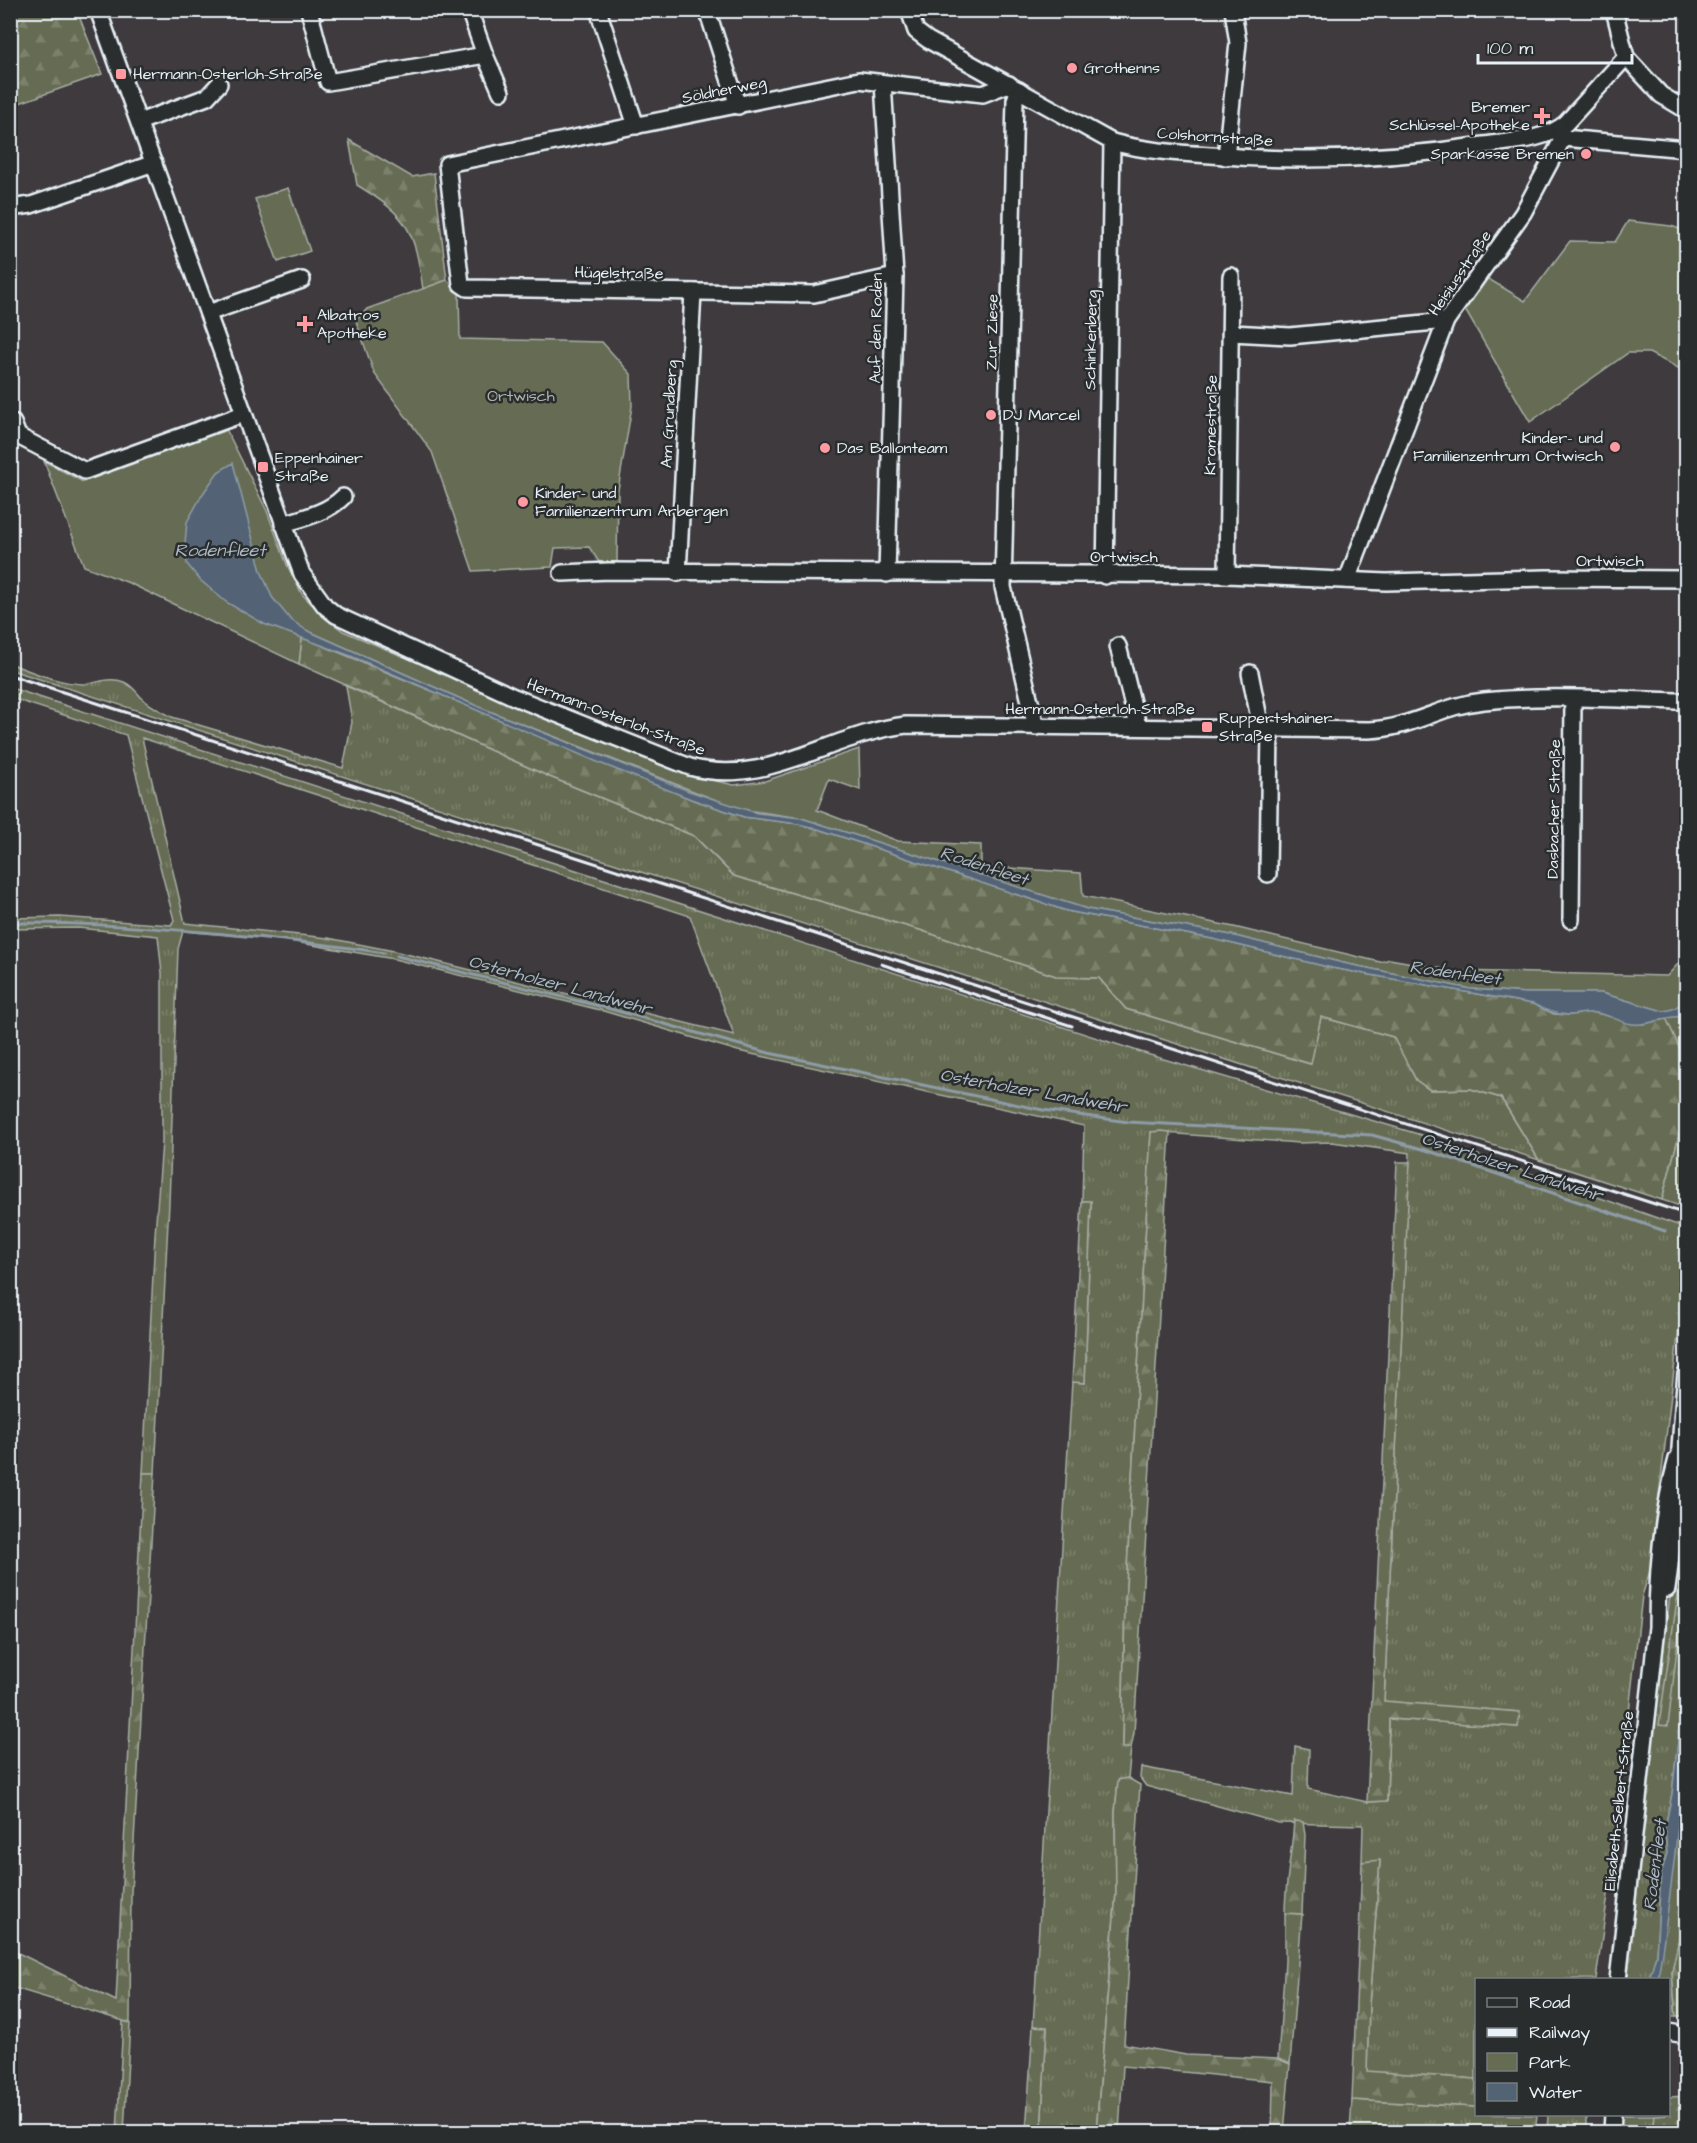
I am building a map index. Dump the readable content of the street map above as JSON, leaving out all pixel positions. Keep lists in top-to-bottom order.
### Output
{
  "streets": {
    "street": [
      "Söldnerweg",
      "Colshornstraße",
      "Hügelstraße",
      "Heisiusstraße",
      "Auf den Roden",
      "Zur Ziese",
      "Schinkenberg",
      "Am Grundberg",
      "Kromestraße",
      "Ortwisch",
      "Hermann-Osterloh-Straße",
      "Dasbacher Straße",
      "Elisabeth-Selbert-Straße"
    ]
  },
  "crossings": [
    ["Söldnerweg", "Colshornstraße"],
    ["Söldnerweg", "Hügelstraße"],
    ["Söldnerweg", "Auf den Roden"],
    ["Söldnerweg", "Zur Ziese"],
    ["Colshornstraße", "Heisiusstraße"],
    ["Colshornstraße", "Zur Ziese"],
    ["Colshornstraße", "Schinkenberg"],
    ["Hügelstraße", "Auf den Roden"],
    ["Hügelstraße", "Am Grundberg"],
    ["Heisiusstraße", "Ortwisch"],
    ["Auf den Roden", "Ortwisch"],
    ["Zur Ziese", "Ortwisch"],
    ["Zur Ziese", "Hermann-Osterloh-Straße"],
    ["Schinkenberg", "Ortwisch"],
    ["Am Grundberg", "Ortwisch"],
    ["Kromestraße", "Ortwisch"],
    ["Hermann-Osterloh-Straße", "Dasbacher Straße"]
  ],
  "water": ["Rodenfleet", "Osterholzer Landwehr"],
  "parks": ["Ortwisch"],
  "places": {
    "other": [
      "Grothenns",
      "Sparkasse Bremen",
      "DJ Marcel",
      "Kinder- und Familienzentrum Ortwisch",
      "Das Ballonteam",
      "Kinder- und Familienzentrum Arbergen"
    ],
    "transit": ["Hermann-Osterloh-Straße", "Eppenhainer Straße", "Ruppertshainer Straße"],
    "health": ["Bremer Schlüssel-Apotheke", "Albatros Apotheke"]
  },
  "legend": [
    "Road",
    "Railway",
    "Park",
    "Water"
  ],
  "scale_bar": "100 m"
}
